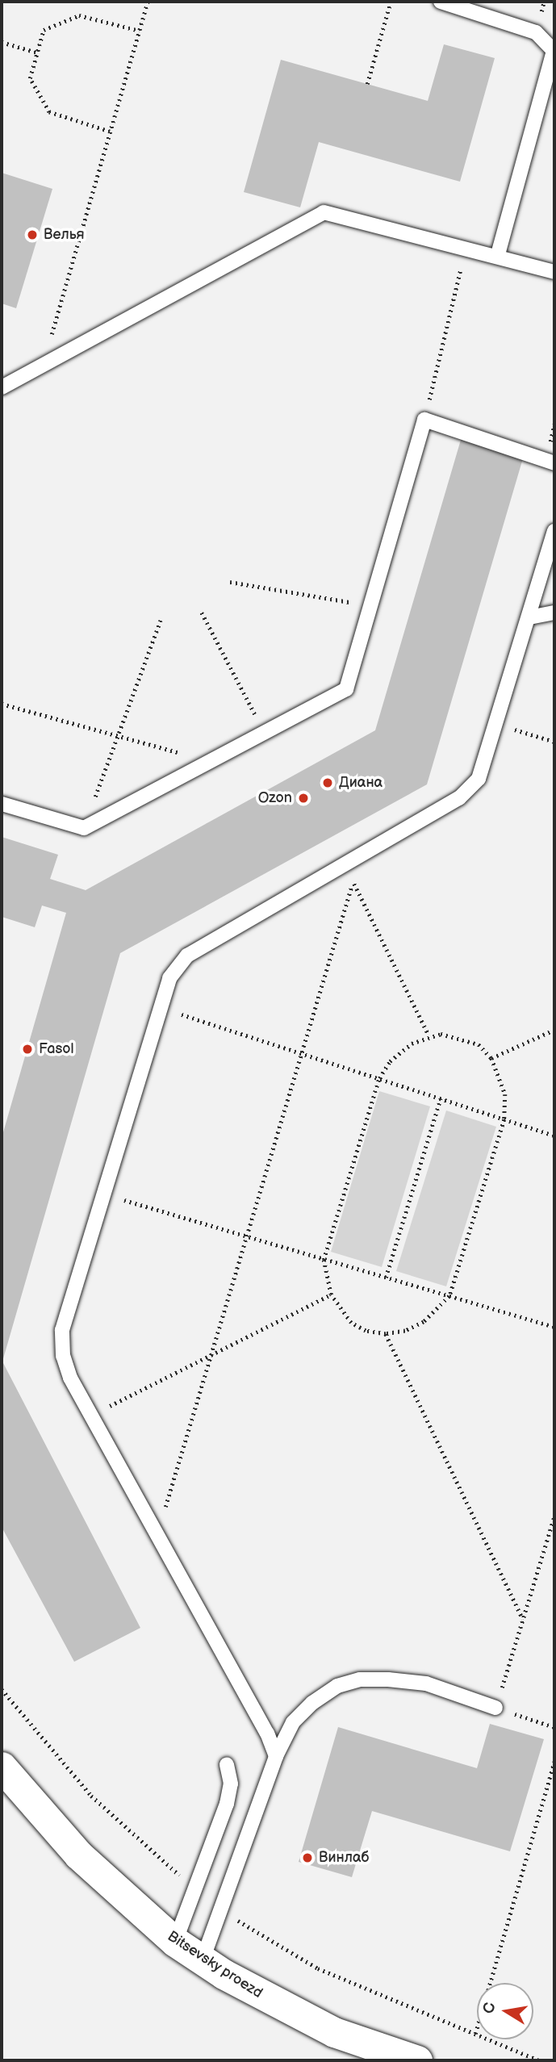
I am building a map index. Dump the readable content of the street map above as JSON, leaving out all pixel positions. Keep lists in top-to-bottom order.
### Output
{
  "streets": {
    "street": ["Bitsevsky proezd"]
  },
  "places": [
    "Велья",
    "Диана",
    "Ozon",
    "Fasol",
    "Винлаб"
  ],
  "north": "left"
}
